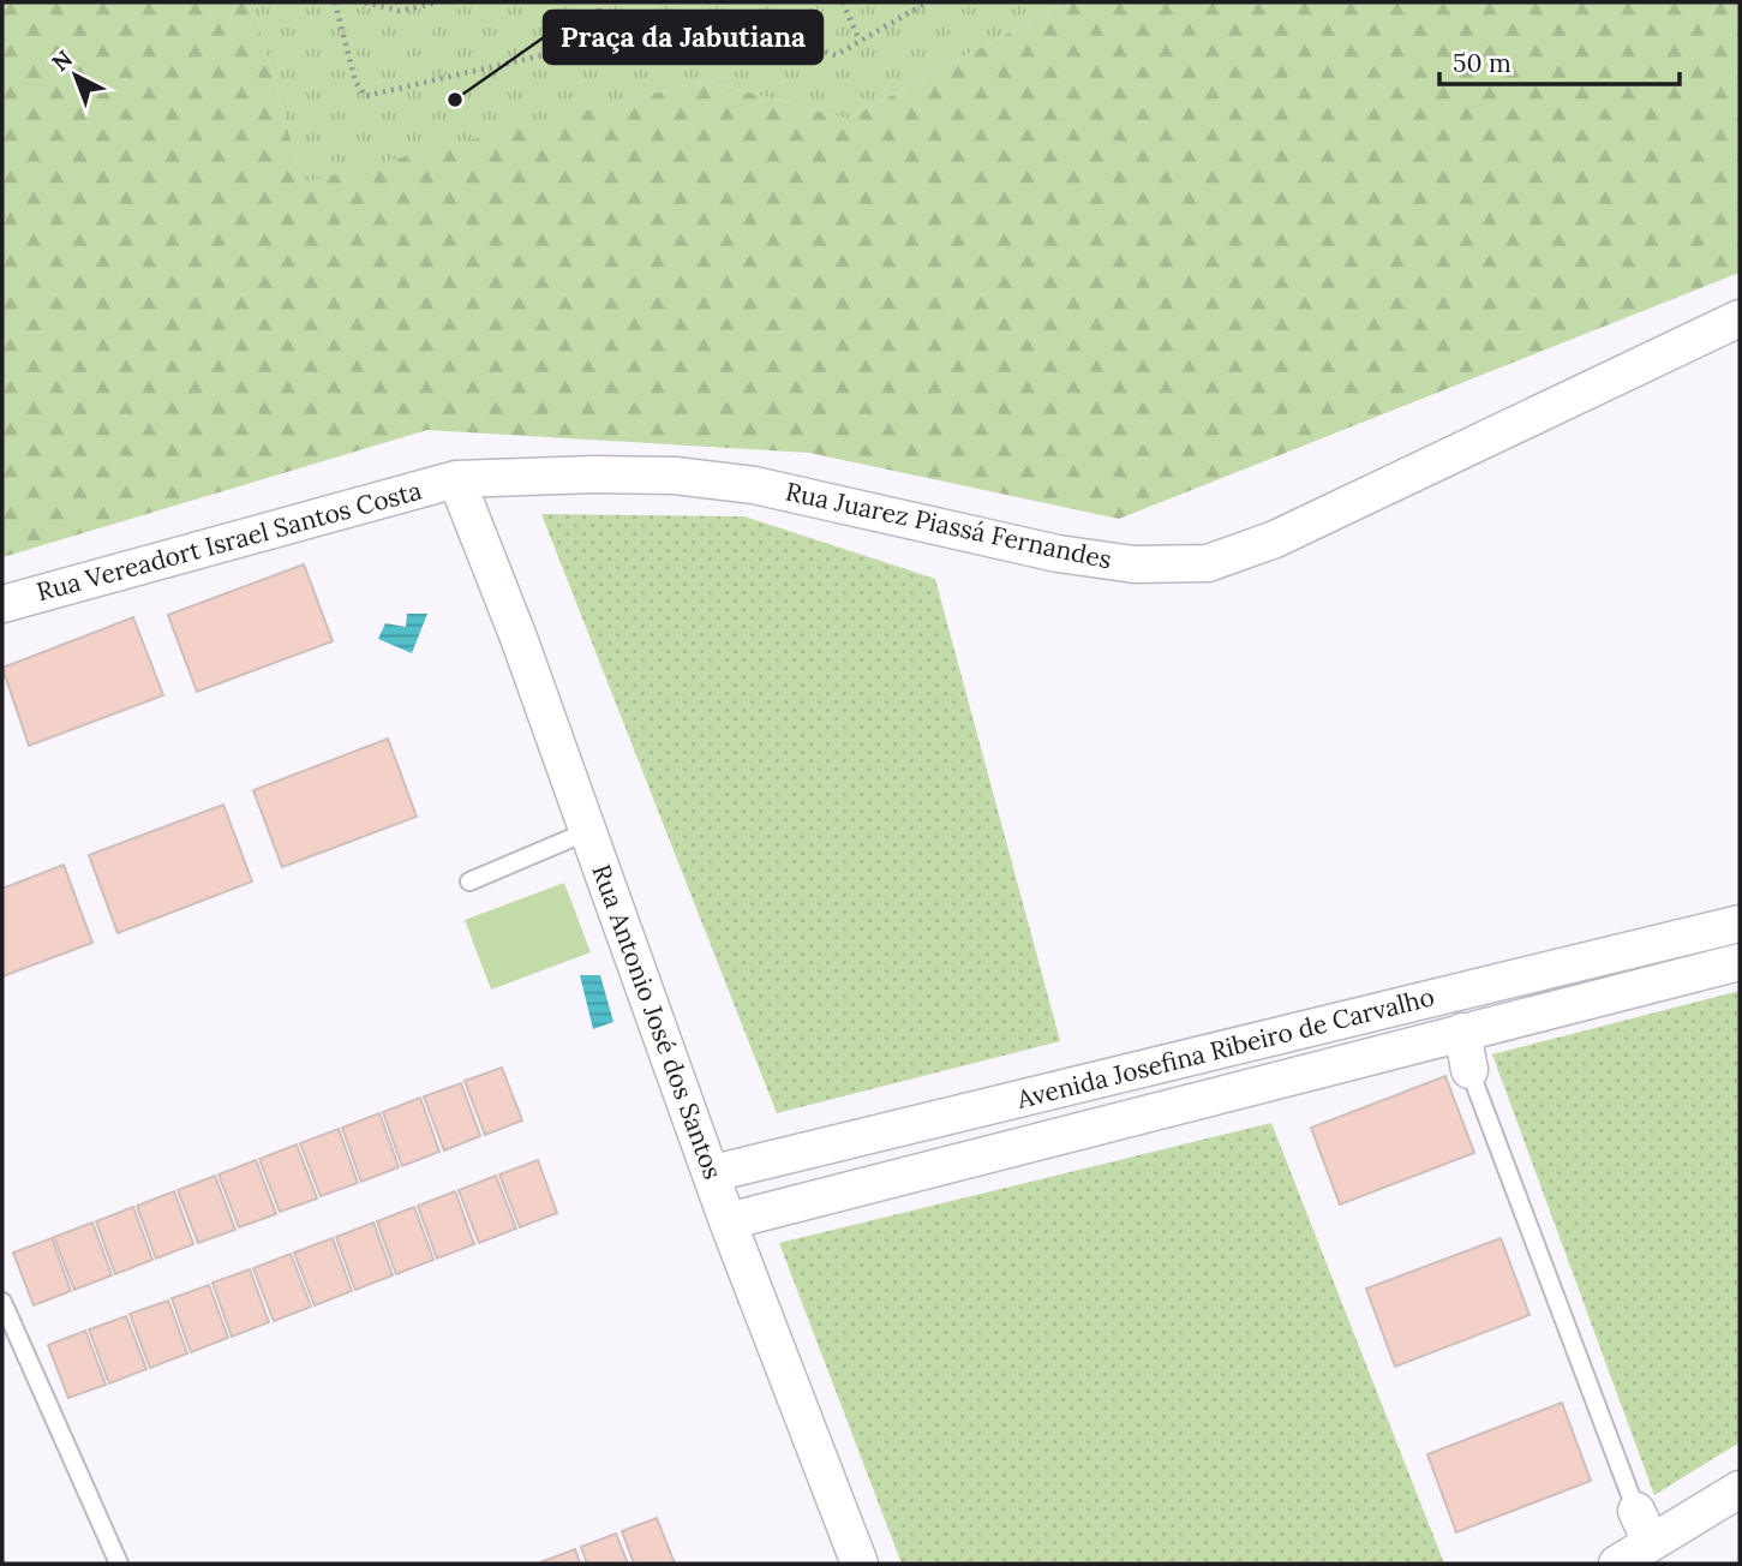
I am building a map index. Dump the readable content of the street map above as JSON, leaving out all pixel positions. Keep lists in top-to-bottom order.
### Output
{
  "streets": {
    "street": [
      "Rua Juarez Piassá Fernandes",
      "Rua Vereadort Israel Santos Costa",
      "Rua Antonio José dos Santos",
      "Avenida Josefina Ribeiro de Carvalho"
    ]
  },
  "crossings": [
    ["Rua Juarez Piassá Fernandes", "Rua Vereadort Israel Santos Costa"],
    ["Rua Juarez Piassá Fernandes", "Rua Antonio José dos Santos"],
    ["Rua Vereadort Israel Santos Costa", "Rua Antonio José dos Santos"],
    ["Rua Antonio José dos Santos", "Avenida Josefina Ribeiro de Carvalho"]
  ],
  "places": ["Praça da Jabutiana"],
  "scale_bar": "50 m",
  "north": "top left"
}
